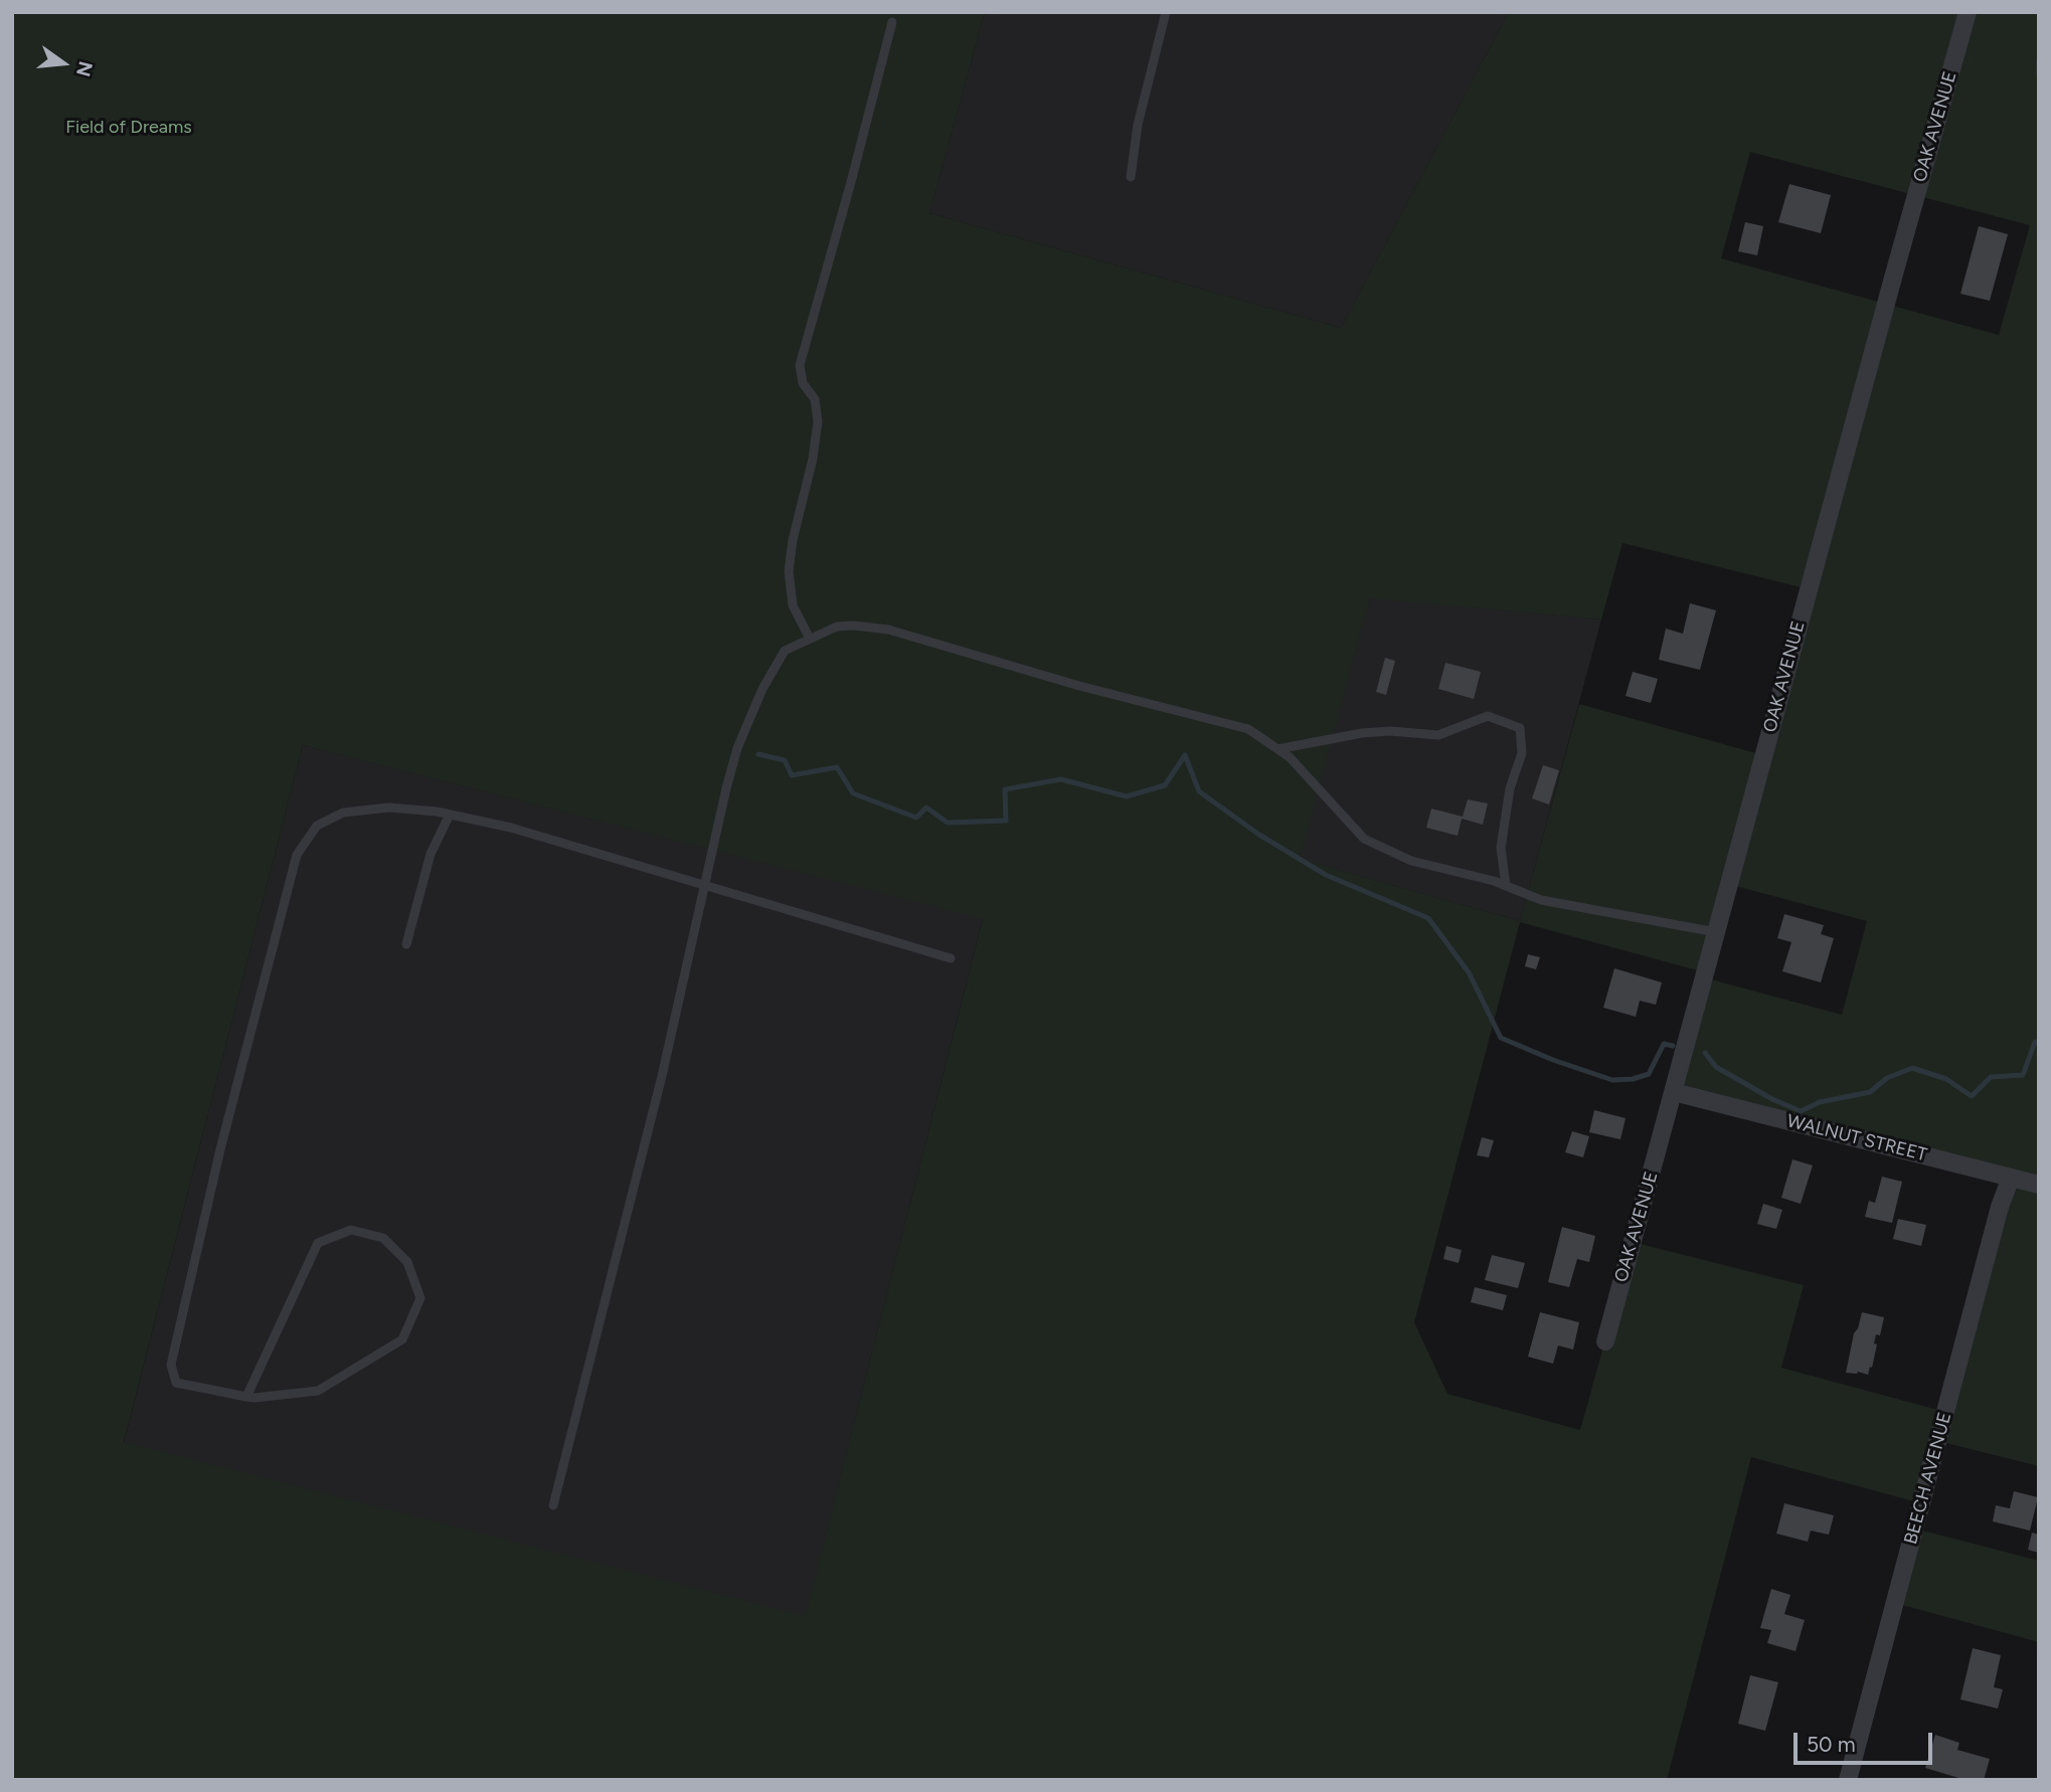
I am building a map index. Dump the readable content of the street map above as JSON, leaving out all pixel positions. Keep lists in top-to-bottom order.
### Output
{
  "streets": {
    "street": ["OAK AVENUE", "WALNUT STREET", "BEECH AVENUE"]
  },
  "crossings": [
    ["OAK AVENUE", "WALNUT STREET"],
    ["WALNUT STREET", "BEECH AVENUE"]
  ],
  "parks": ["Field of Dreams"],
  "scale_bar": "50 m",
  "north": "right"
}
